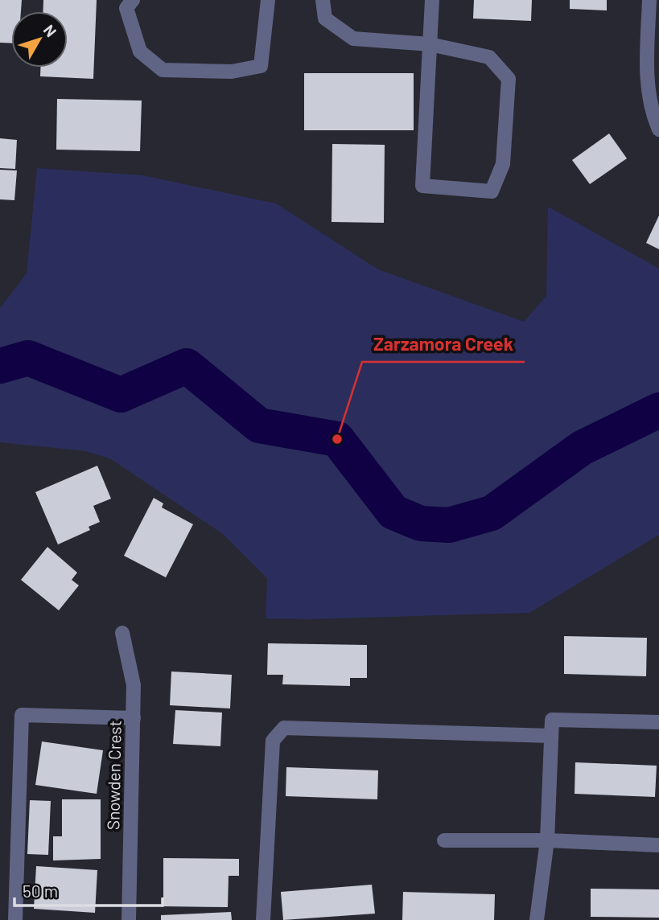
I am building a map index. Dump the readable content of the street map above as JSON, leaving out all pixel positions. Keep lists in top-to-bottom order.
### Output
{
  "streets": {
    "street": ["Snowden Crest"]
  },
  "places": ["Zarzamora Creek"],
  "scale_bar": "50 m",
  "north": "top right"
}
